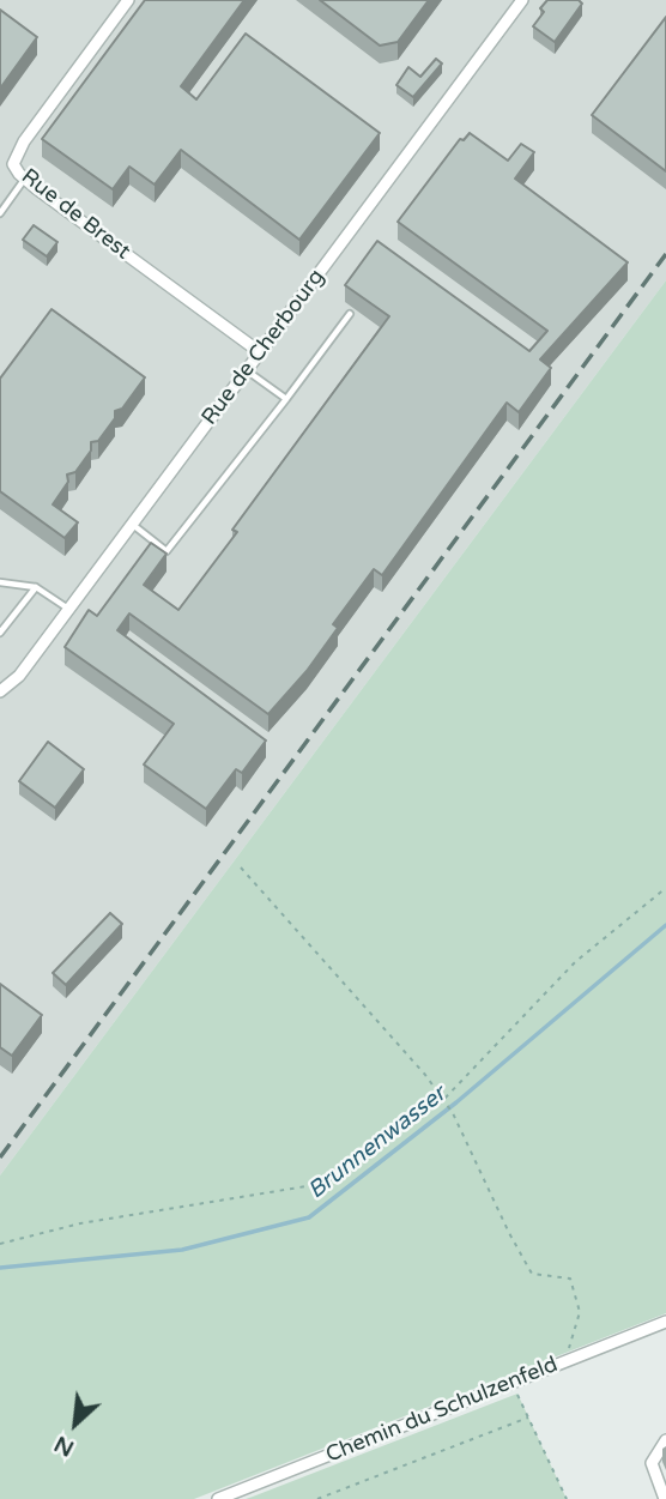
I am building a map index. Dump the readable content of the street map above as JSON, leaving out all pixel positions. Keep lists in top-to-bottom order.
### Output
{
  "streets": {
    "street": ["Rue de Brest", "Rue de Cherbourg", "Chemin du Schulzenfeld"]
  },
  "crossings": [
    ["Rue de Brest", "Rue de Cherbourg"]
  ],
  "water": ["Brunnenwasser"],
  "north": "bottom left"
}
